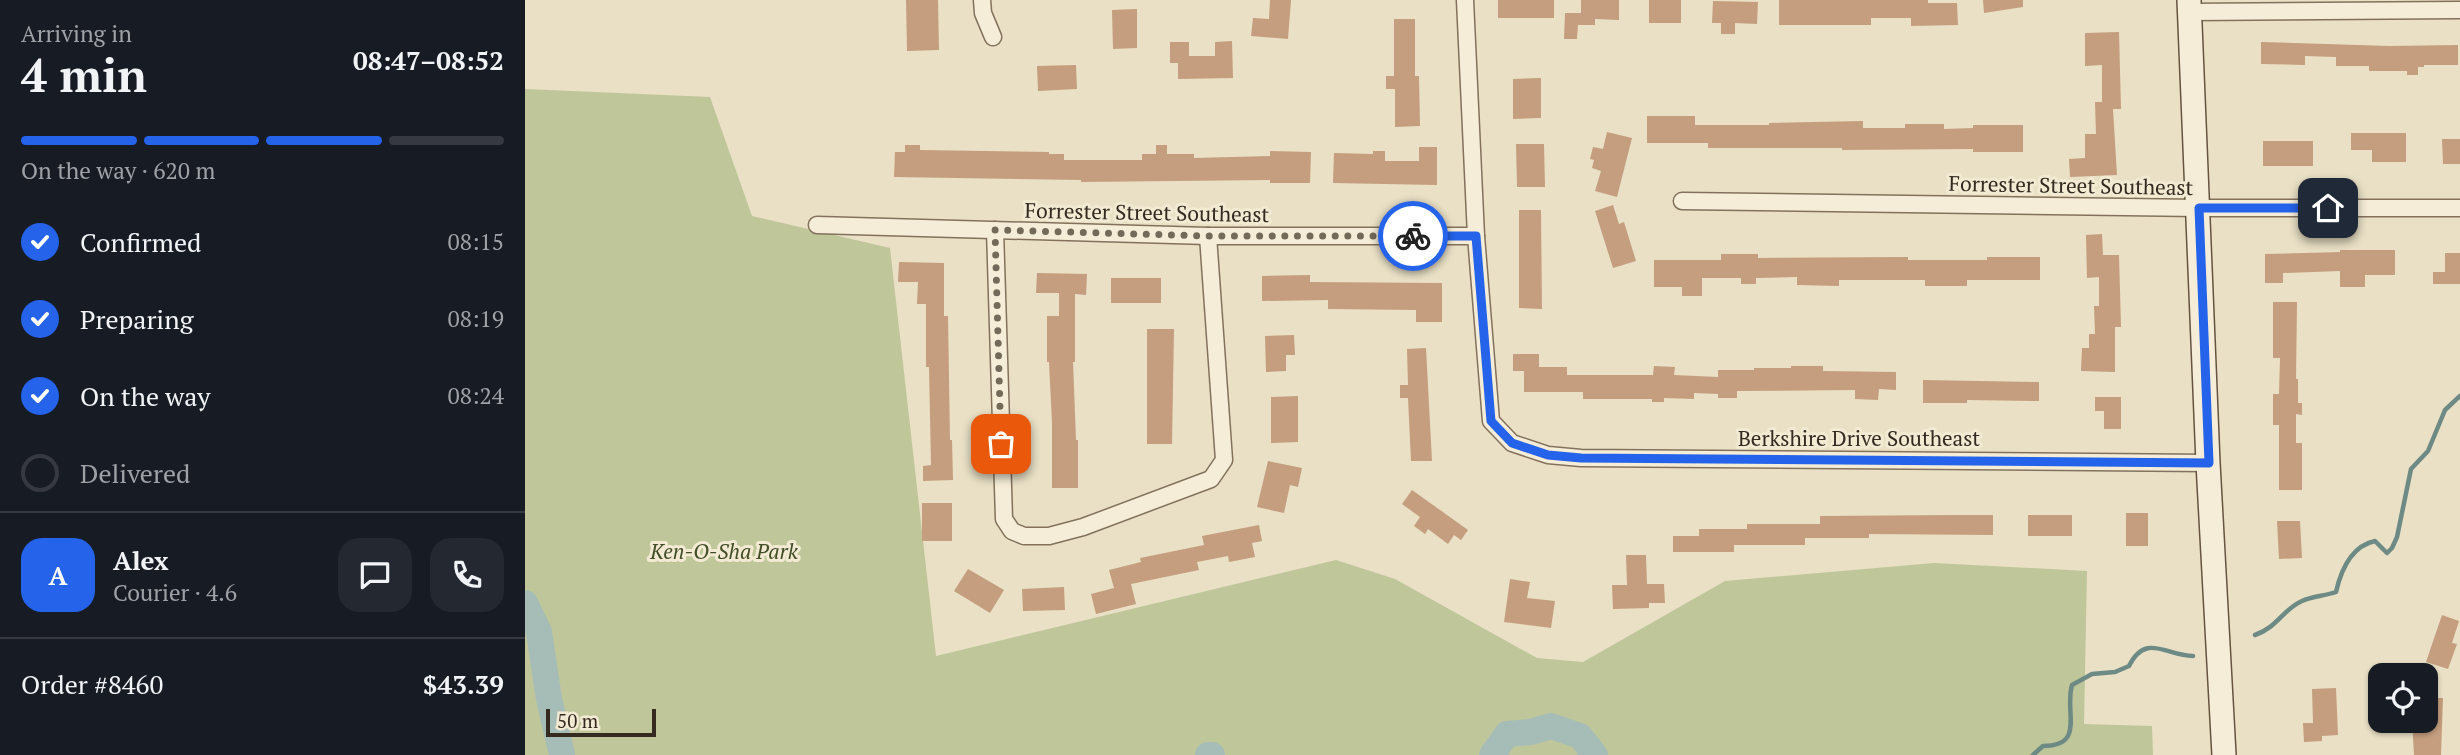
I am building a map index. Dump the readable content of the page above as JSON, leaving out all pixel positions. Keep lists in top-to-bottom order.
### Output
{
  "streets": {
    "street": ["Forrester Street Southeast", "Berkshire Drive Southeast"]
  },
  "crossings": [
    ["Forrester Street Southeast", "Berkshire Drive Southeast"]
  ],
  "parks": ["Ken-O-Sha Park"],
  "scale_bar": "50 m",
  "page": {
    "heading": ["4 min", "Arriving in", "08:47–08:52"],
    "panel": [
      "Alex",
      "Courier · 4.6",
      "Order #8460",
      "$43.39"
    ],
    "bar": "On the way · 620 m",
    "list": [
      ["Confirmed", "08:15"],
      ["Preparing", "08:19"],
      ["On the way", "08:24"],
      "Delivered"
    ],
    "round": "A",
    "scale": "50 m"
  }
}
